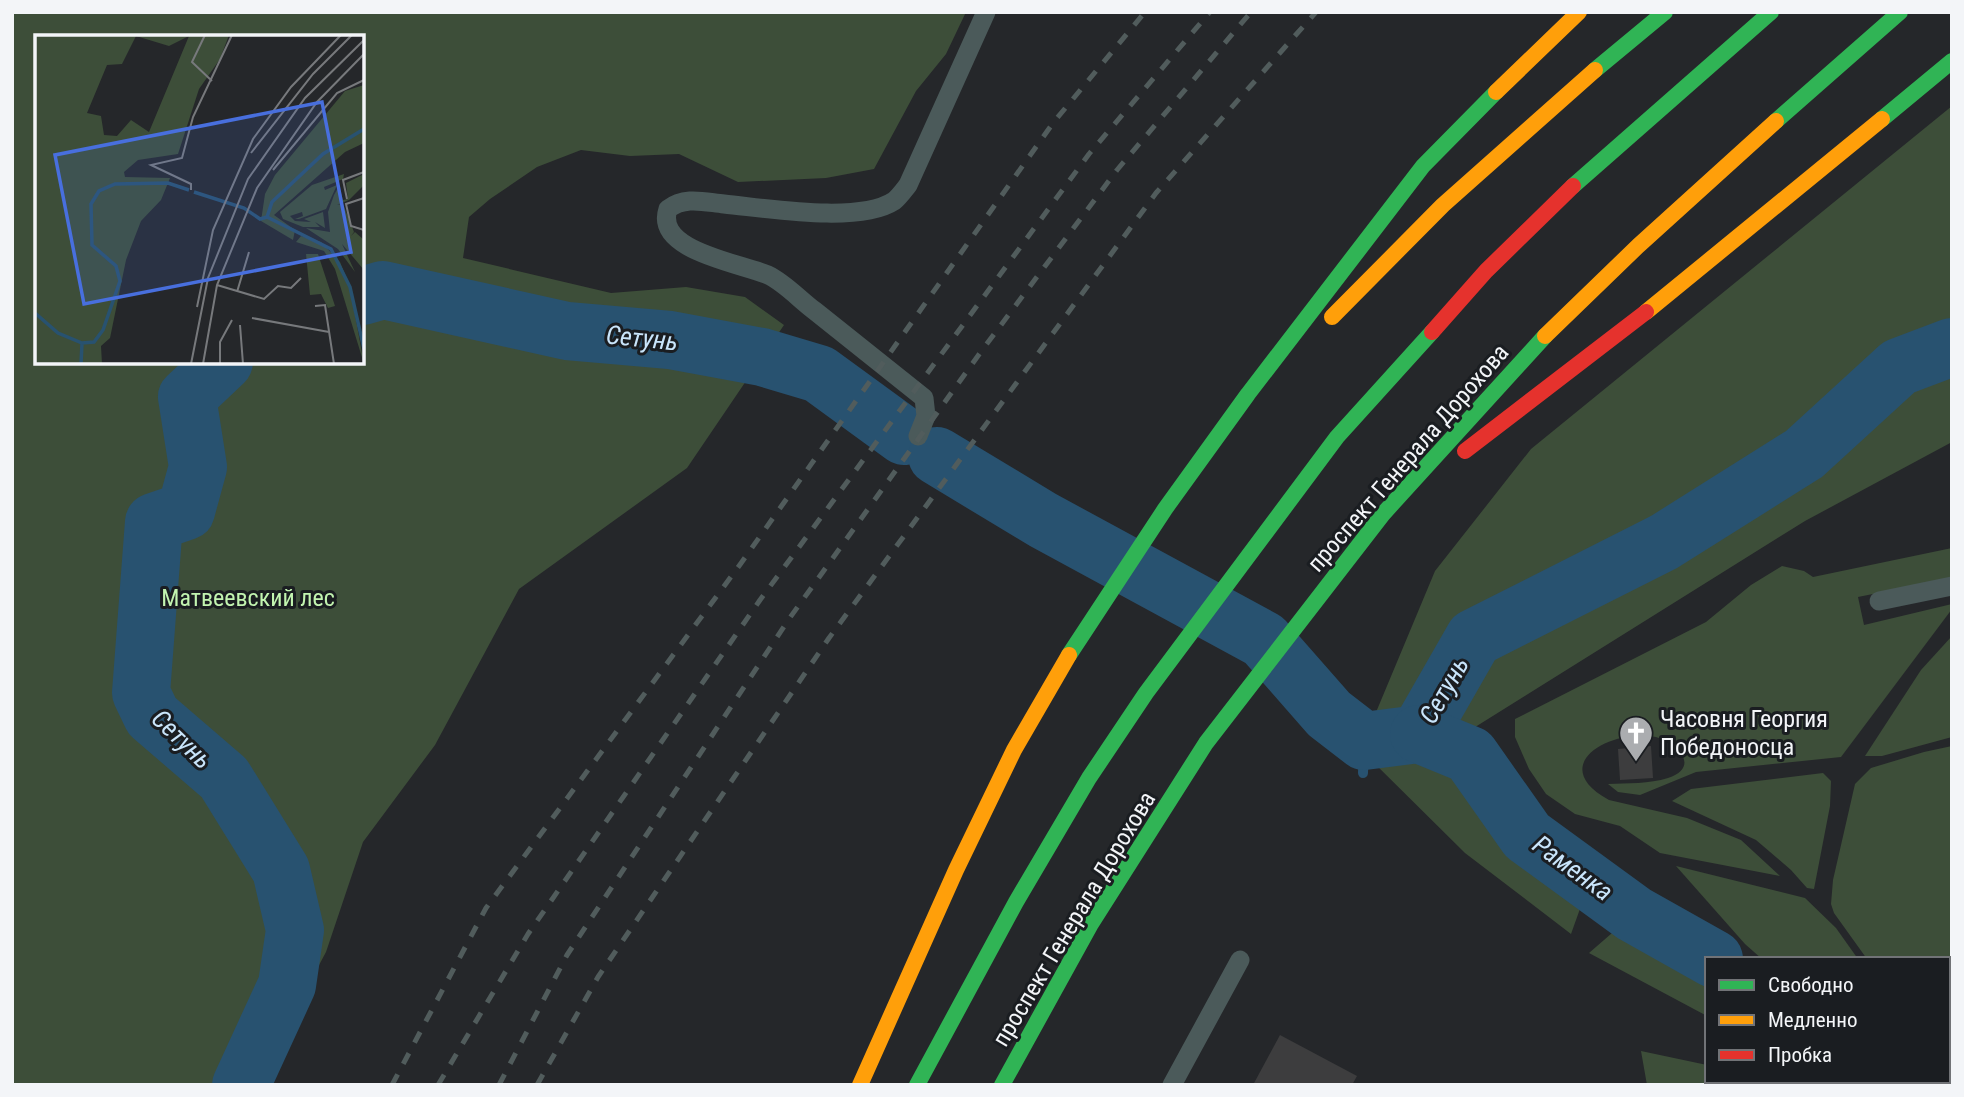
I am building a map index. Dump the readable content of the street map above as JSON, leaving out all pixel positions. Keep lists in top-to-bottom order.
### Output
{
  "streets": {
    "main road": ["проспект Генерала Дорохова"]
  },
  "water": ["Сетунь", "Раменка"],
  "parks": ["Матвеевский лес"],
  "places": {
    "church": ["Часовня Георгия Победоносца"]
  },
  "legend": ["Свободно", "Медленно", "Пробка"]
}
